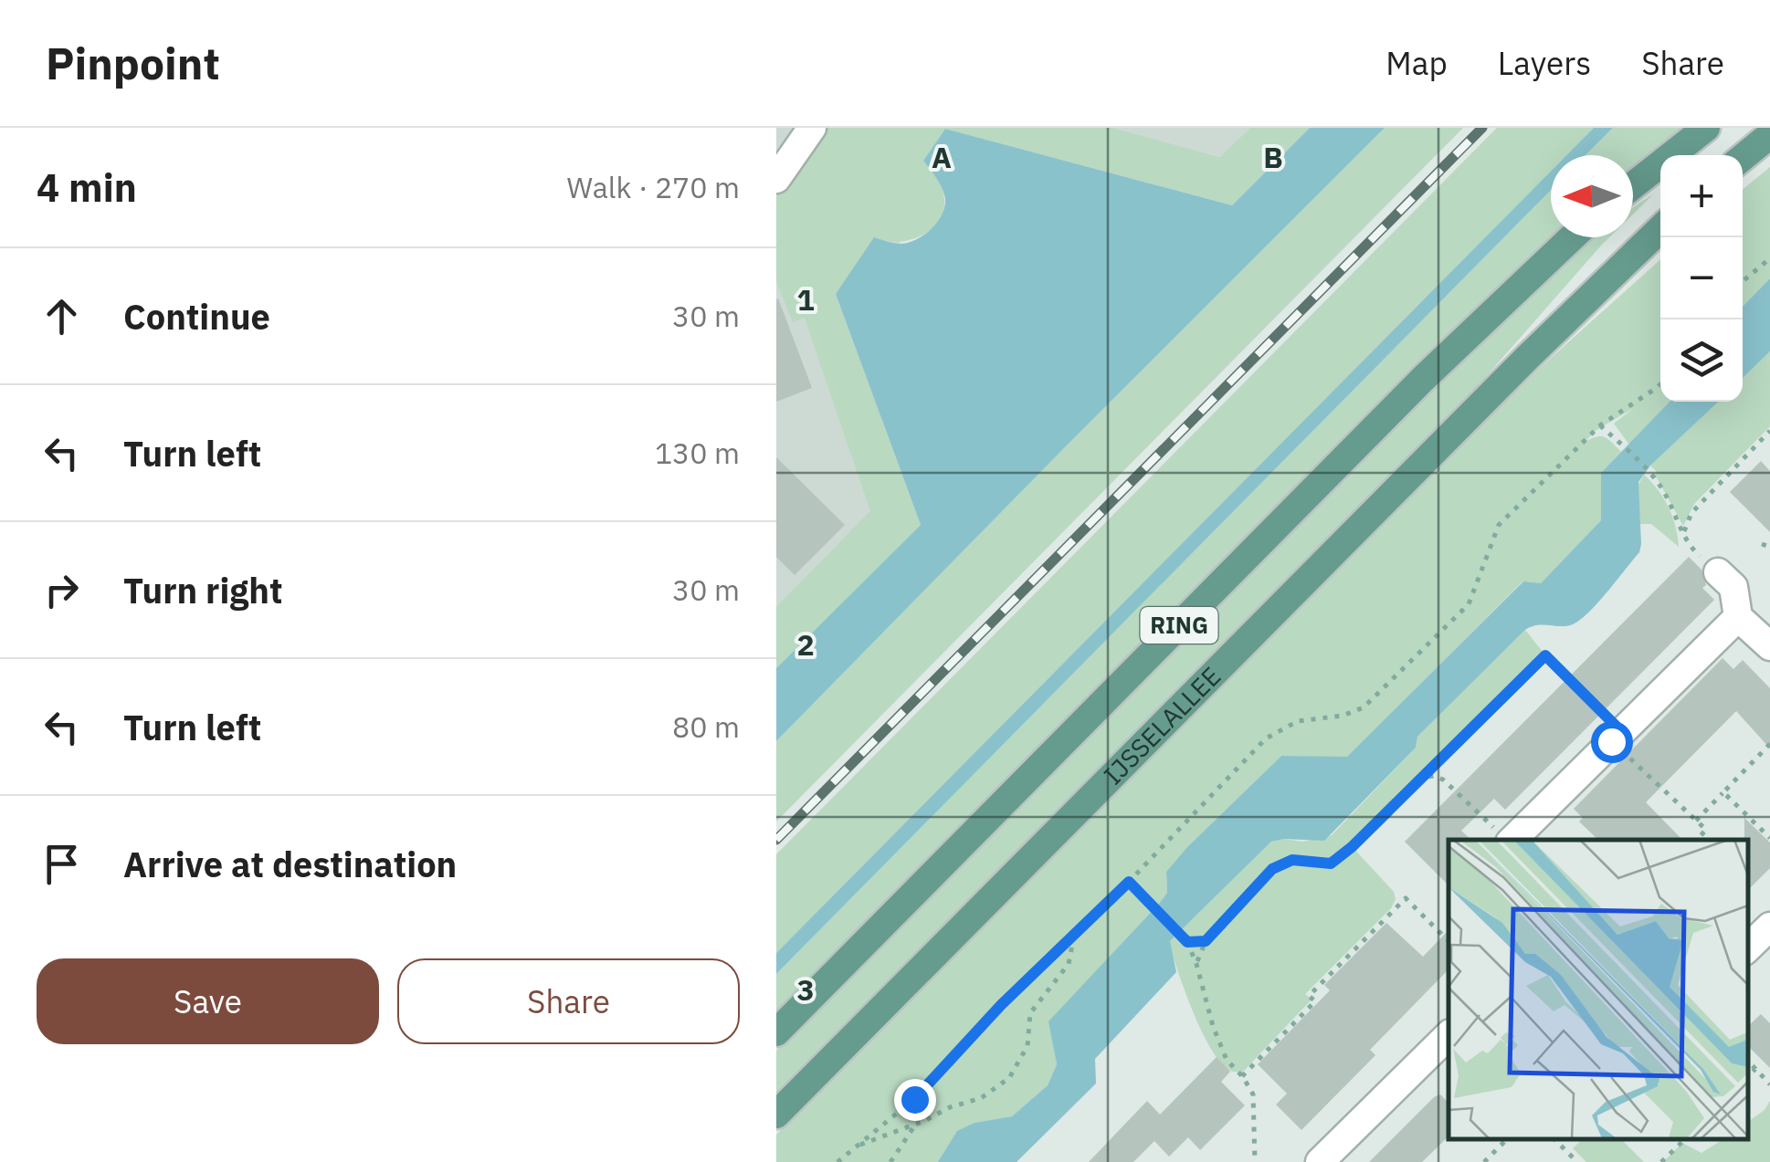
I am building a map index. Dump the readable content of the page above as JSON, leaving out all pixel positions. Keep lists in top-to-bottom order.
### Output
{
  "streets": {
    "main road": ["RING", "IJSSELALLEE"]
  },
  "north": "left",
  "page": {
    "header": "Pinpoint",
    "nav": ["Map", "Layers", "Share"],
    "heading": ["4 min", "Walk · 270 m"],
    "map_buttons": ["+", "−"],
    "list": [
      ["Continue", "30 m"],
      ["Turn left", "130 m"],
      ["Turn right", "30 m"],
      ["Turn left", "80 m"],
      "Arrive at destination"
    ],
    "buttons": ["Save", "Share"]
  },
  "grid": {
    "columns": ["A", "B"],
    "rows": ["1", "2", "3"]
  }
}
